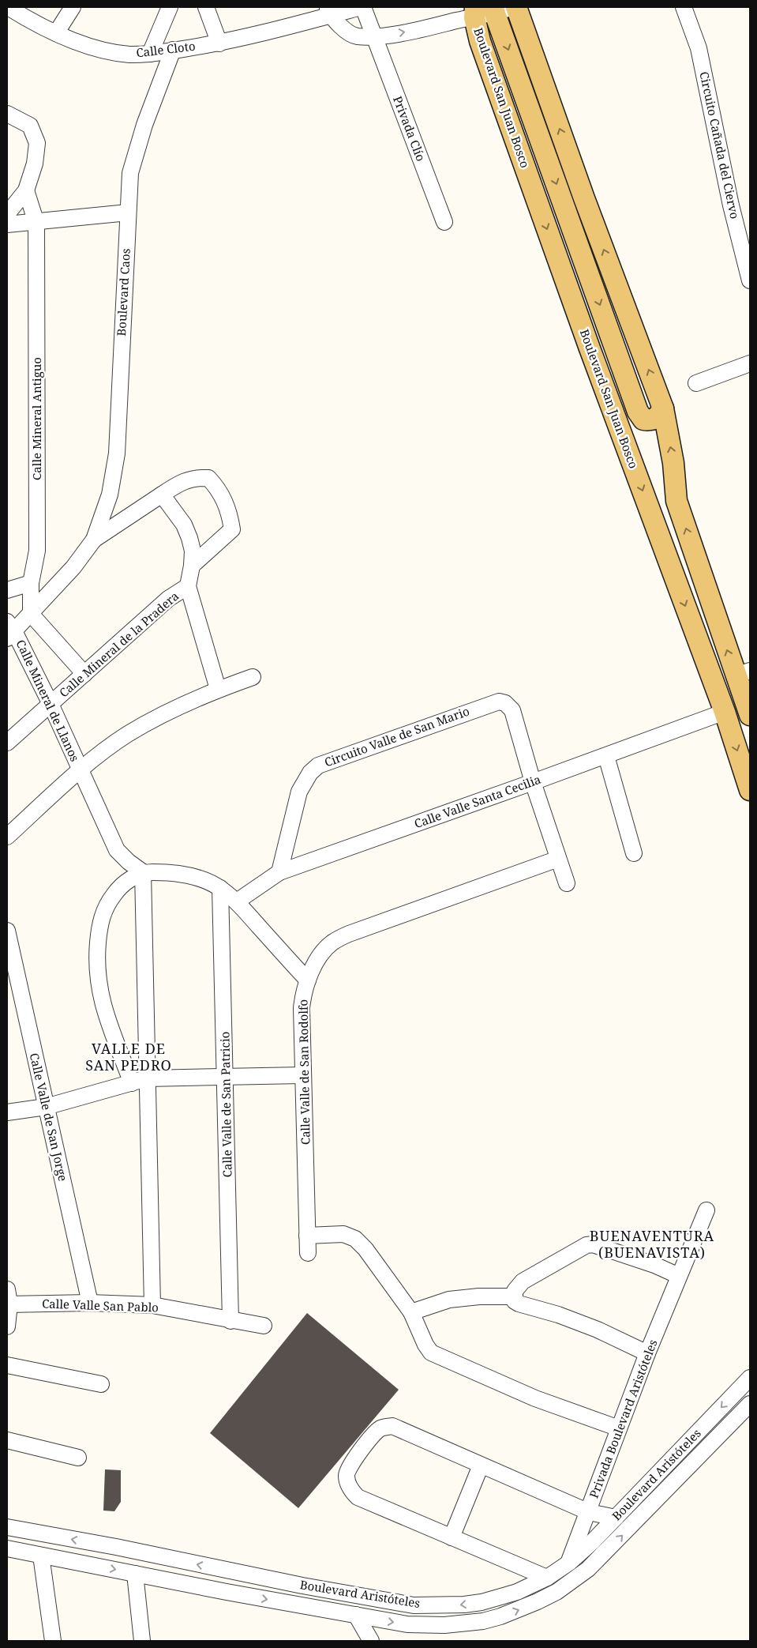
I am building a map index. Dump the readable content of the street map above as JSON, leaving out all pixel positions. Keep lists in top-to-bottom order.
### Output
{
  "streets": {
    "main road": ["Boulevard San Juan Bosco"],
    "street": [
      "Calle Cloto",
      "Privada Clío",
      "Circuito Cañada del Ciervo",
      "Boulevard Caos",
      "Calle Mineral Antiguo",
      "Calle Mineral de la Pradera",
      "Calle Mineral de Llanos",
      "Circuito Valle de San Mario",
      "Calle Valle Santa Cecilia",
      "Calle Valle de San Rodolfo",
      "Calle Valle de San Patricio",
      "Calle Valle de San Jorge",
      "Calle Valle San Pablo",
      "Privada Boulevard Aristóteles",
      "Boulevard Aristóteles"
    ]
  },
  "crossings": [
    ["Calle Cloto", "Privada Clío"],
    ["Calle Cloto", "Boulevard Caos"],
    ["Boulevard San Juan Bosco", "Calle Valle Santa Cecilia"],
    ["Calle Mineral de la Pradera", "Calle Mineral de Llanos"],
    ["Circuito Valle de San Mario", "Calle Valle Santa Cecilia"],
    ["Calle Valle de San Patricio", "Calle Valle San Pablo"],
    ["Calle Valle de San Jorge", "Calle Valle San Pablo"],
    ["Privada Boulevard Aristóteles", "Boulevard Aristóteles"]
  ],
  "districts": ["VALLE DE SAN PEDRO", "BUENAVENTURA (BUENAVISTA)"]
}
